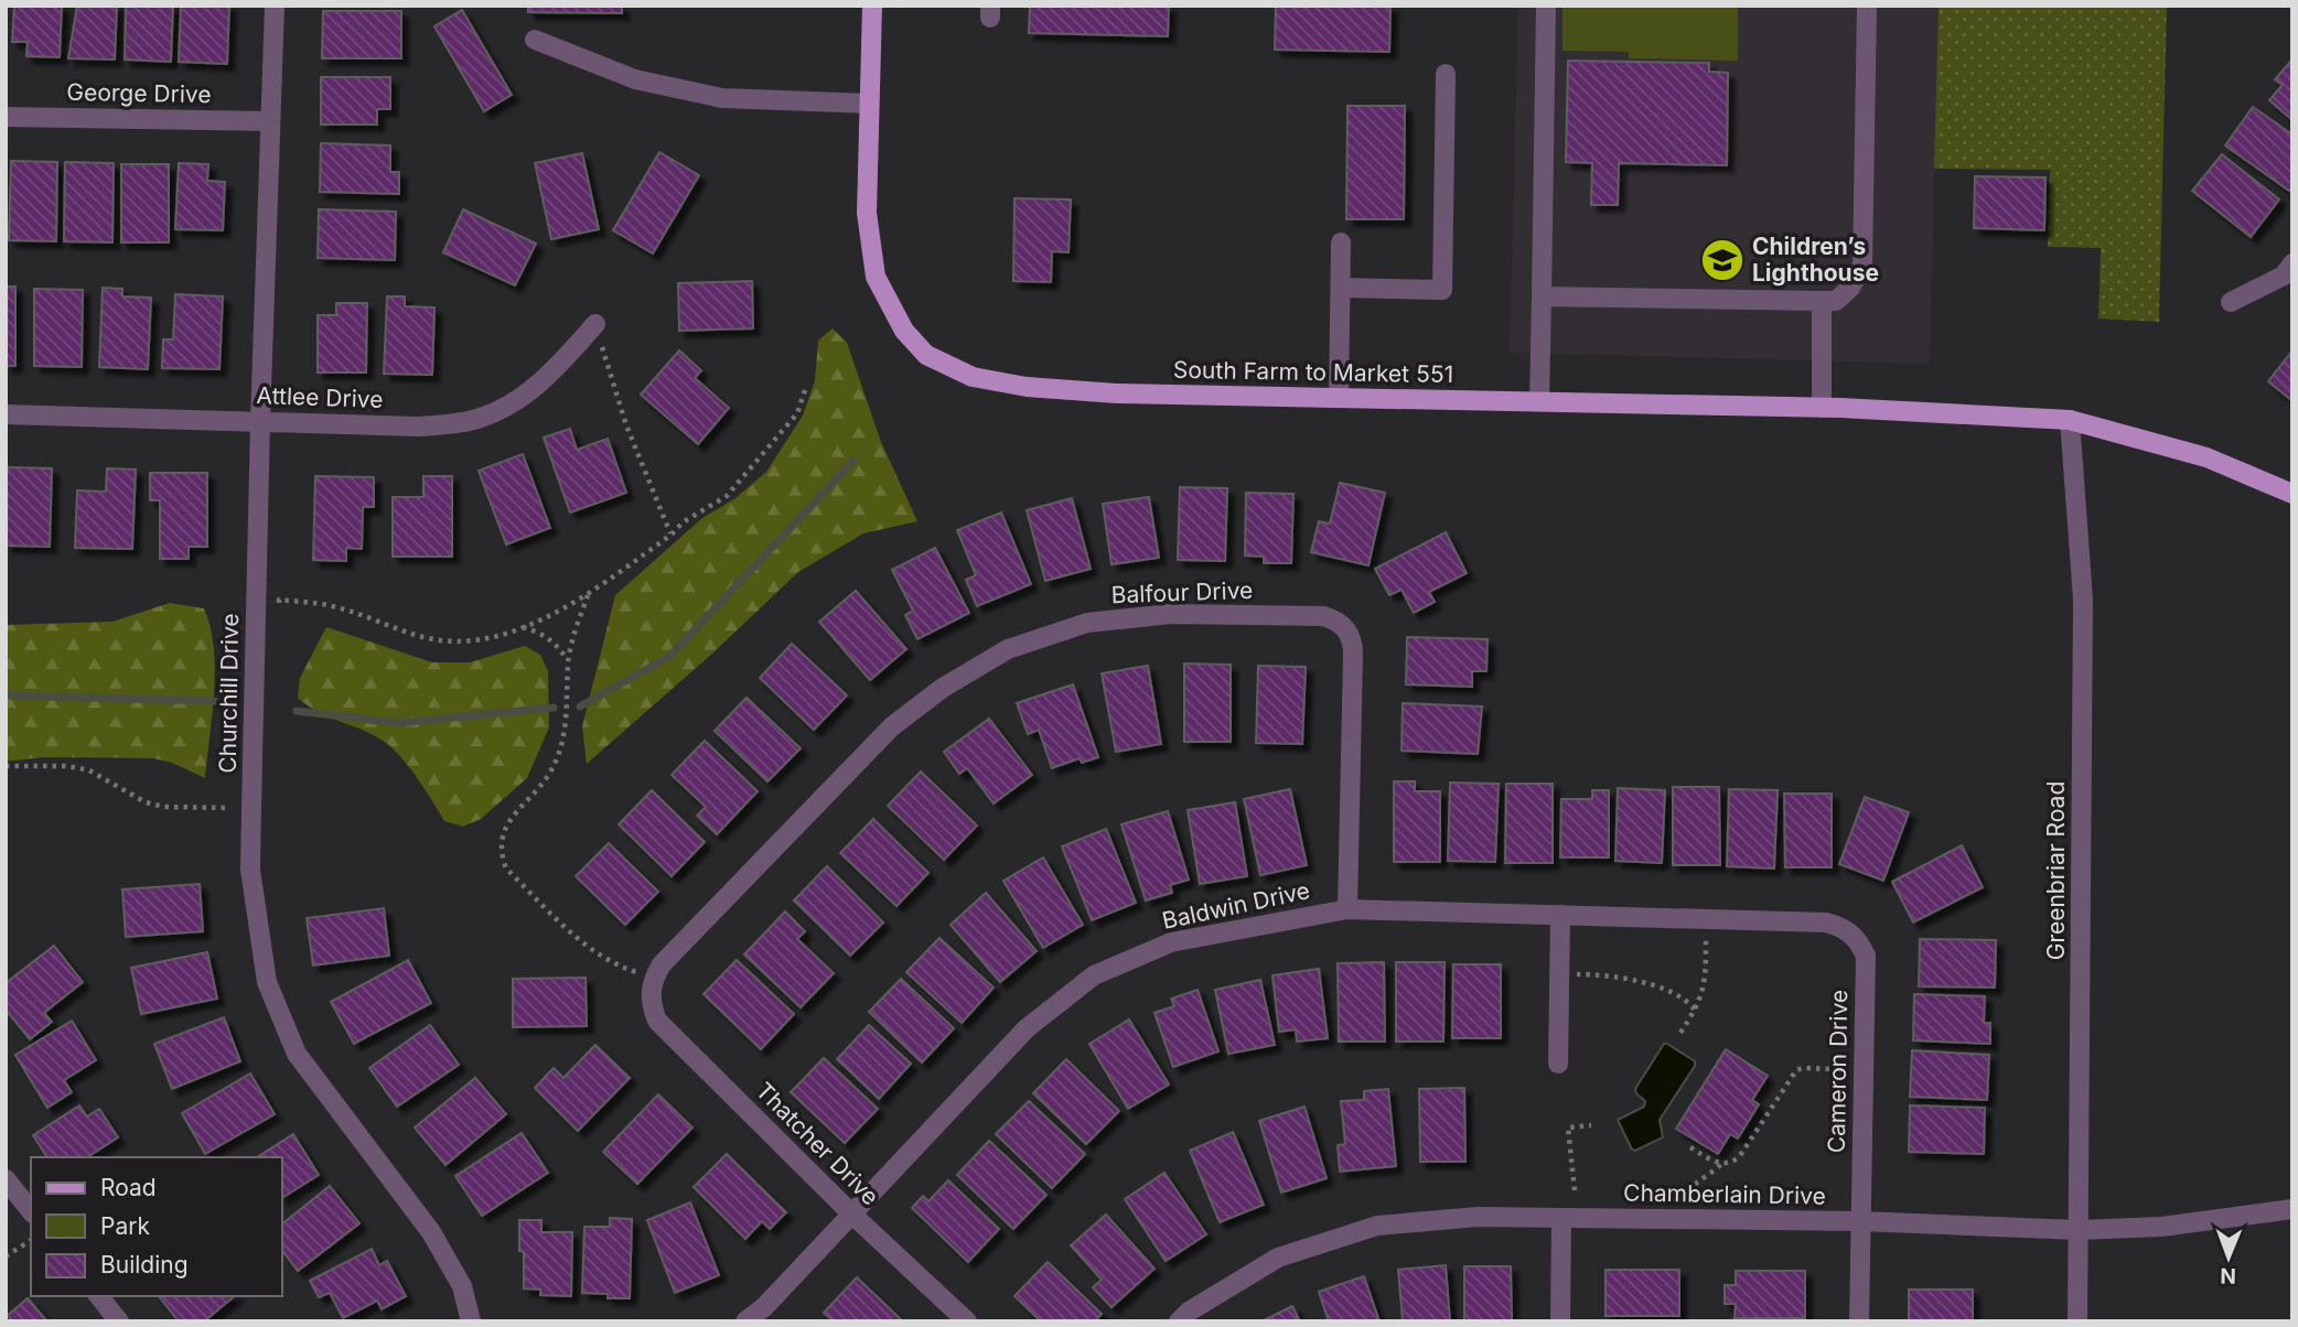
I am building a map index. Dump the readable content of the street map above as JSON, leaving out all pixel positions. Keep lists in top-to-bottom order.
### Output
{
  "streets": {
    "main road": ["South Farm to Market 551"],
    "street": [
      "George Drive",
      "Attlee Drive",
      "Balfour Drive",
      "Churchill Drive",
      "Greenbriar Road",
      "Baldwin Drive",
      "Cameron Drive",
      "Thatcher Drive",
      "Chamberlain Drive"
    ]
  },
  "crossings": [
    ["George Drive", "Churchill Drive"],
    ["South Farm to Market 551", "Greenbriar Road"],
    ["Attlee Drive", "Churchill Drive"],
    ["Balfour Drive", "Baldwin Drive"],
    ["Balfour Drive", "Thatcher Drive"],
    ["Greenbriar Road", "Chamberlain Drive"],
    ["Baldwin Drive", "Cameron Drive"],
    ["Baldwin Drive", "Thatcher Drive"],
    ["Cameron Drive", "Chamberlain Drive"]
  ],
  "places": {
    "school or university": ["Children’s Lighthouse"]
  },
  "legend": ["Road", "Park", "Building"],
  "north": "bottom"
}
